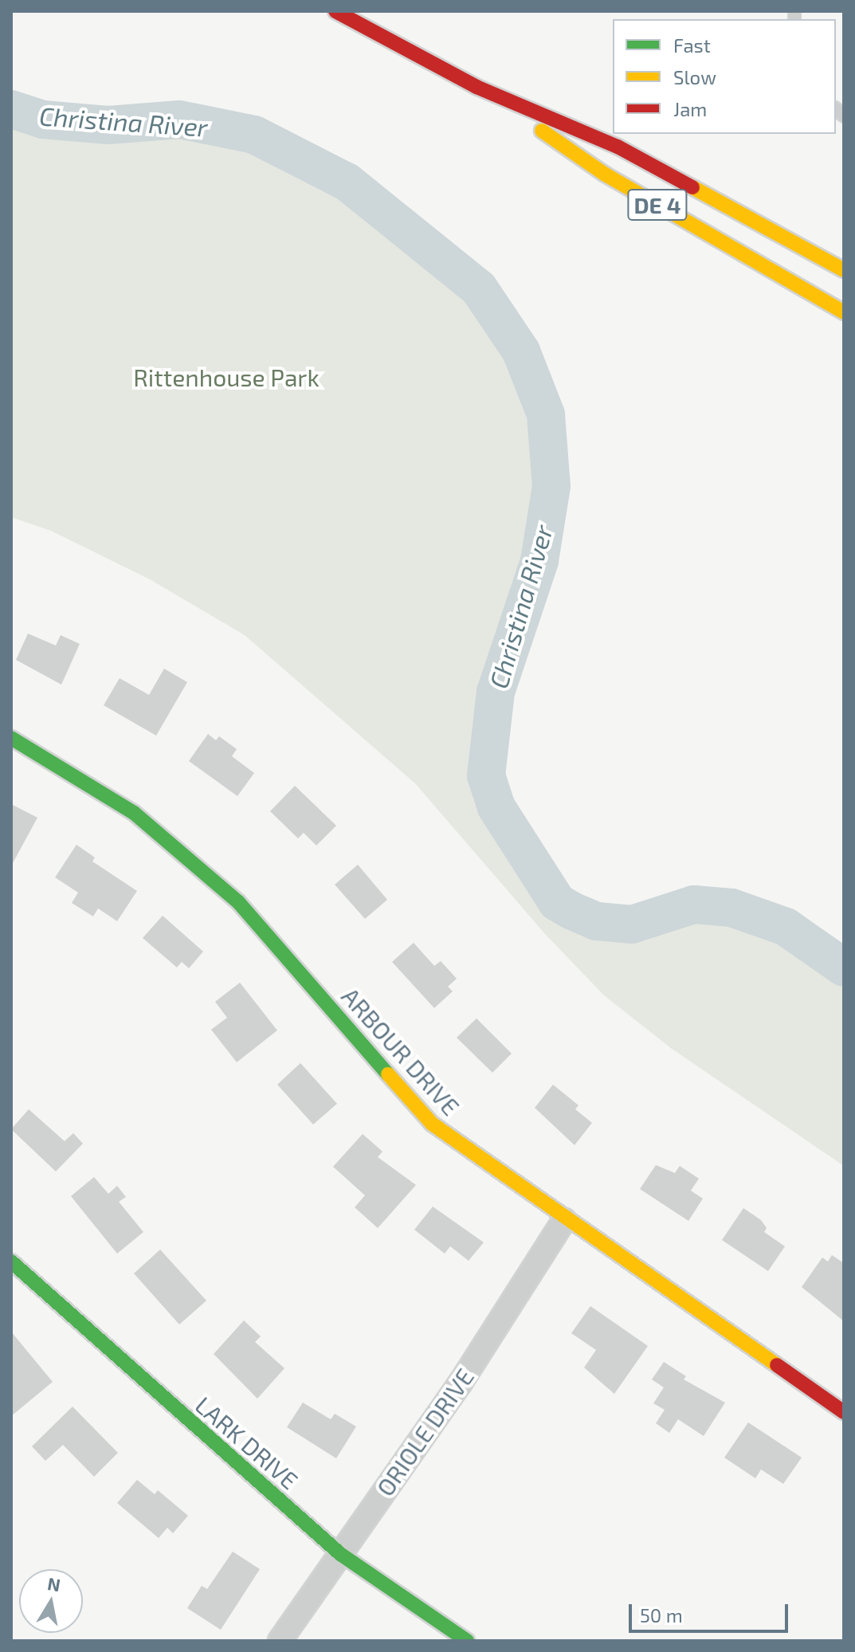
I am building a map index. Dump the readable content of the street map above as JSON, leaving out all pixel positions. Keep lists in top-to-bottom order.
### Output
{
  "streets": {
    "street": [
      "DE 4",
      "ARBOUR DRIVE",
      "ORIOLE DRIVE",
      "LARK DRIVE"
    ]
  },
  "crossings": [
    ["ARBOUR DRIVE", "ORIOLE DRIVE"],
    ["ORIOLE DRIVE", "LARK DRIVE"]
  ],
  "water": ["Christina River"],
  "parks": ["Rittenhouse Park"],
  "legend": ["Fast", "Slow", "Jam"],
  "scale_bar": "50 m",
  "north": "top"
}
